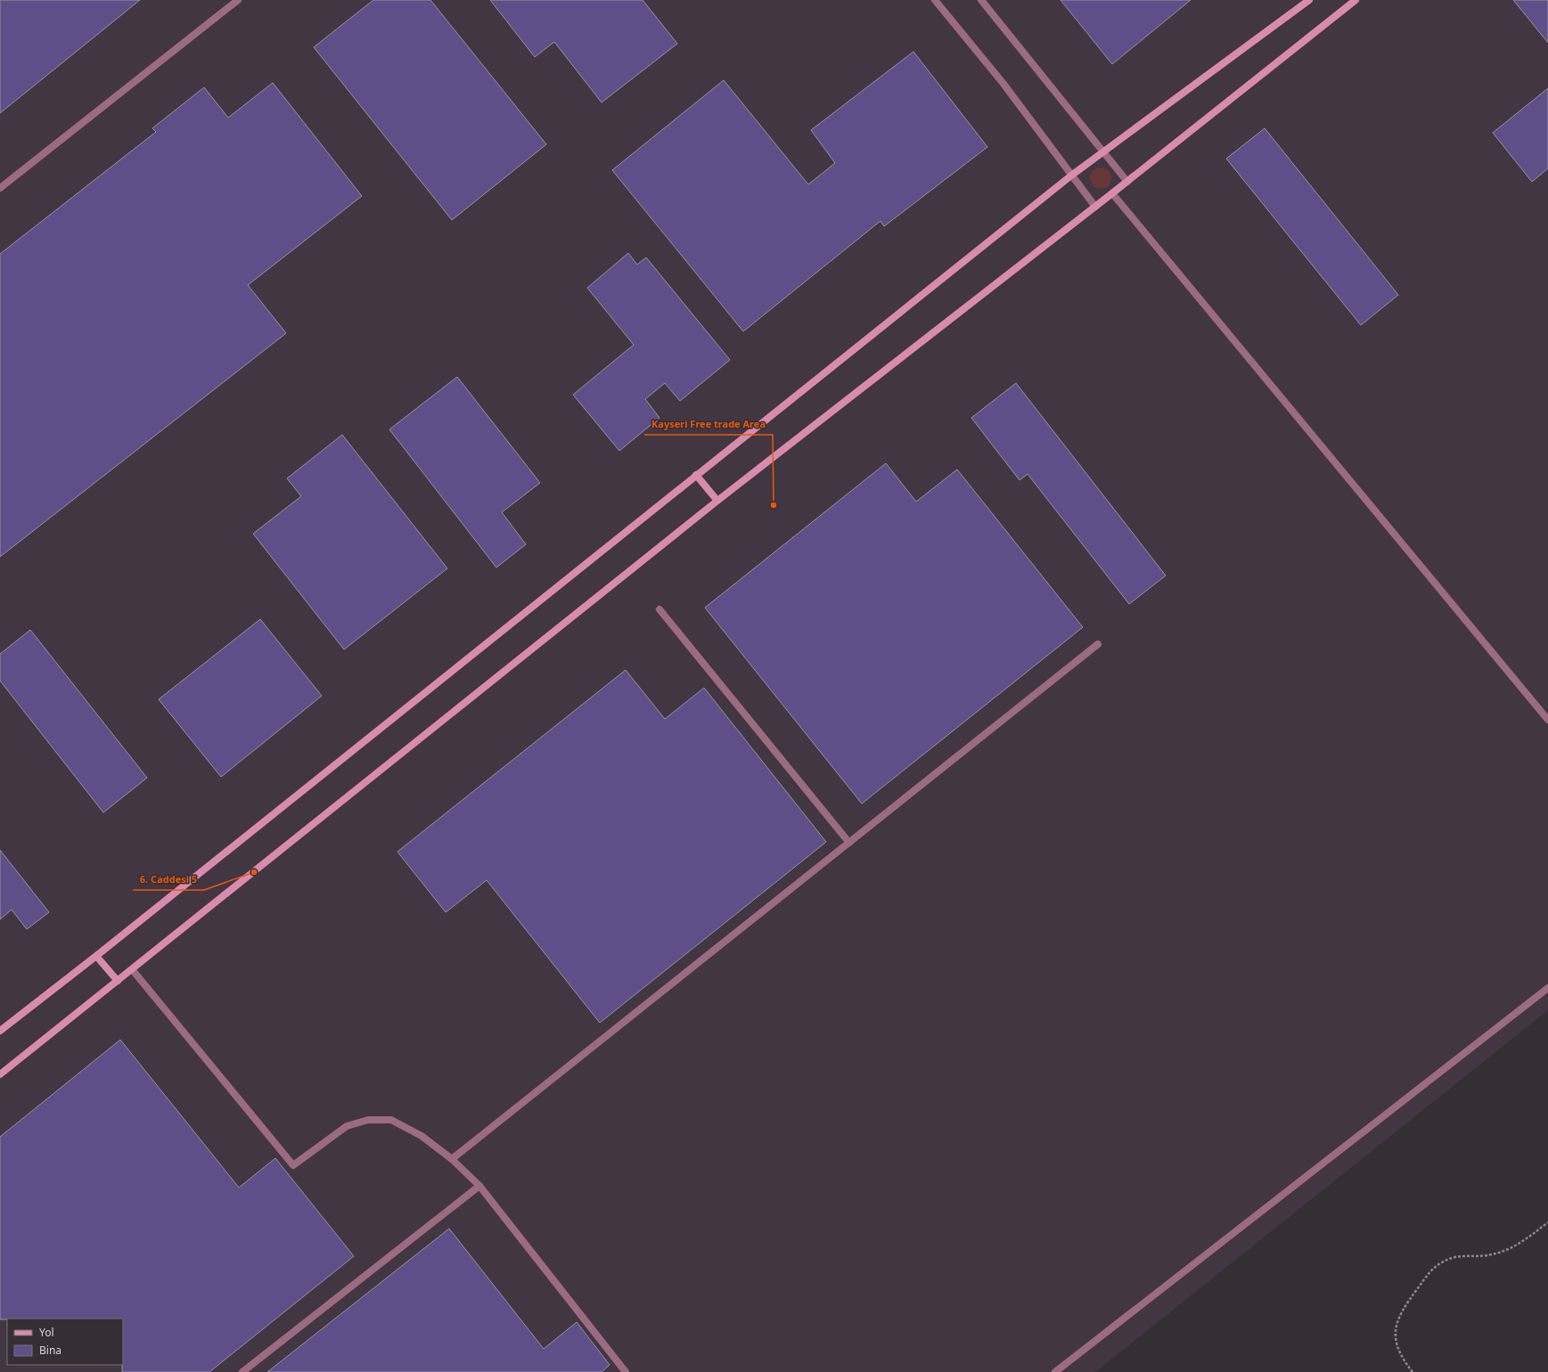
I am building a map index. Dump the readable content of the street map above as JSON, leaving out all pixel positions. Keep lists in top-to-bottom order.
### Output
{
  "places": ["Kayseri Free trade Area", "6. Caddesi 5"],
  "legend": ["Yol", "Bina"]
}
